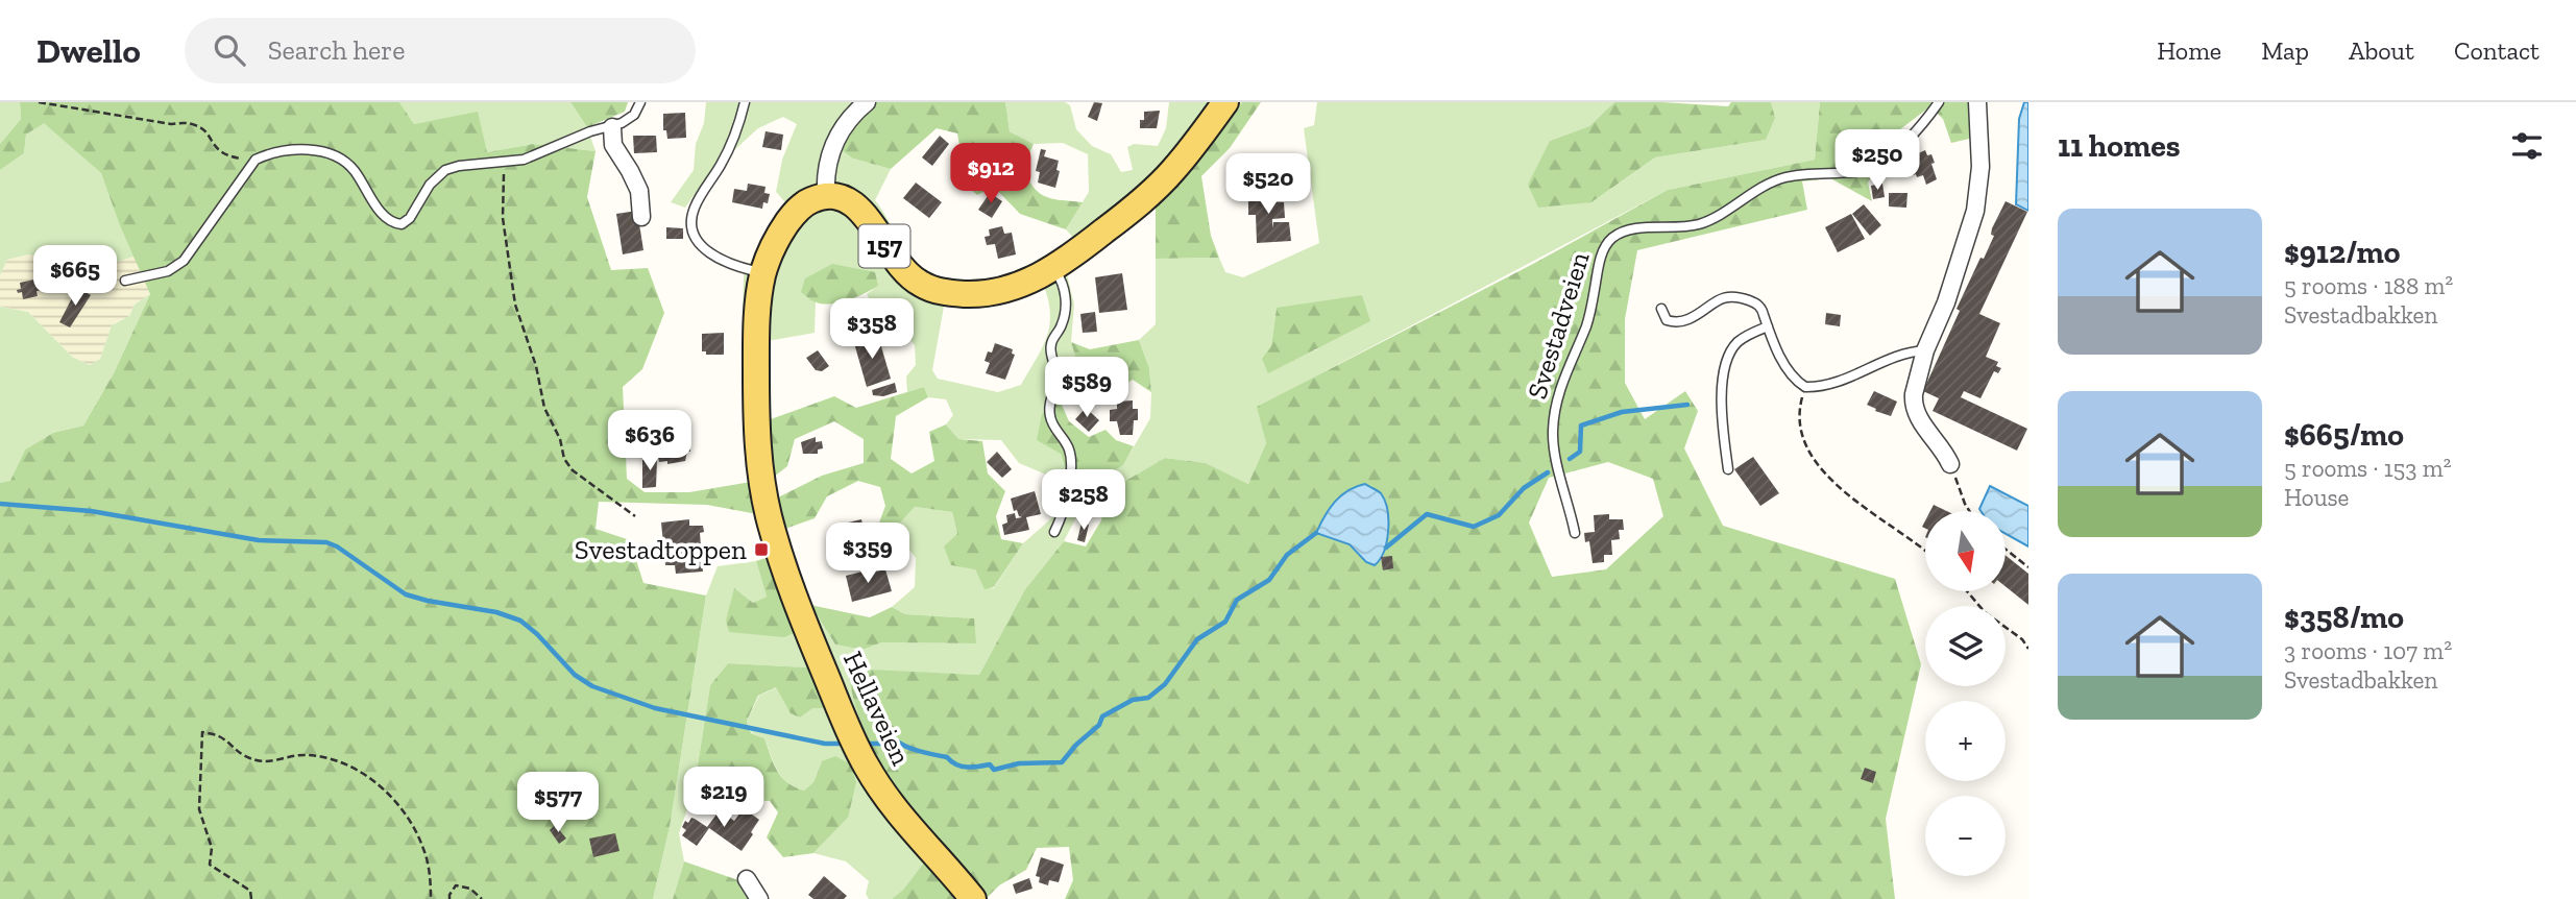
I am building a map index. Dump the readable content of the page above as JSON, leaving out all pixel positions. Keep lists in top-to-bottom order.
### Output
{
  "streets": {
    "main road": ["157", "Hellaveien"],
    "lane": ["Svestadveien"]
  },
  "crossings": [
    ["157", "Hellaveien"]
  ],
  "places": {
    "transit": ["Svestadtoppen"]
  },
  "north": "bottom",
  "page": {
    "header": "Dwello",
    "search": "Search here",
    "nav": [
      "Home",
      "Map",
      "About",
      "Contact"
    ],
    "heading": "11 homes",
    "price": [
      "$250",
      "$912",
      "$520",
      "$665",
      "$358",
      "$589",
      "$636",
      "$258",
      "$359",
      "$219",
      "$577"
    ],
    "list": [
      {
        "name": "$912/mo",
        "note": "5 rooms · 188 m² · Svestadbakken"
      },
      {
        "name": "$665/mo",
        "note": "5 rooms · 153 m² · House"
      },
      {
        "name": "$358/mo",
        "note": "3 rooms · 107 m² · Svestadbakken"
      }
    ],
    "map_buttons": ["+", "−"]
  }
}
